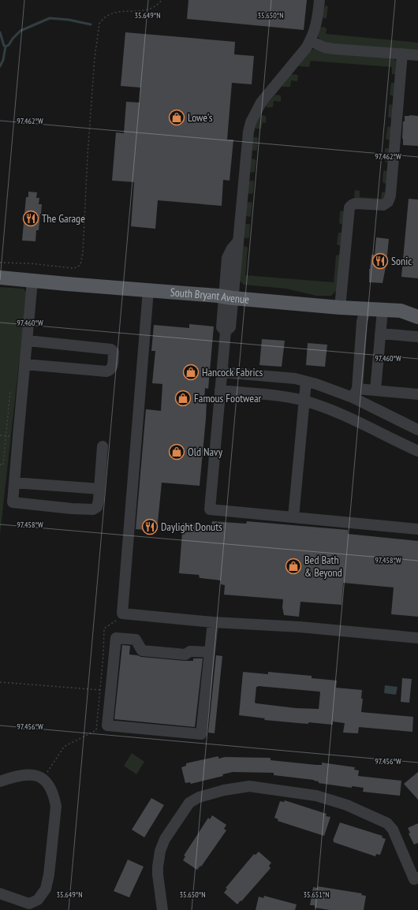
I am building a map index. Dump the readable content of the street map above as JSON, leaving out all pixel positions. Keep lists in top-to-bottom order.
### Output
{
  "streets": {
    "main road": ["South Bryant Avenue"]
  },
  "places": {
    "shop": [
      "Lowe's",
      "Hancock Fabrics",
      "Famous Footwear",
      "Old Navy",
      "Bed Bath & Beyond"
    ],
    "restaurant": ["The Garage", "Sonic", "Daylight Donuts"]
  },
  "coordinates": [
    "35.649°N",
    "35.650°N",
    "97.462°W",
    "97.460°W",
    "97.458°W",
    "97.456°W",
    "35.651°N"
  ]
}
